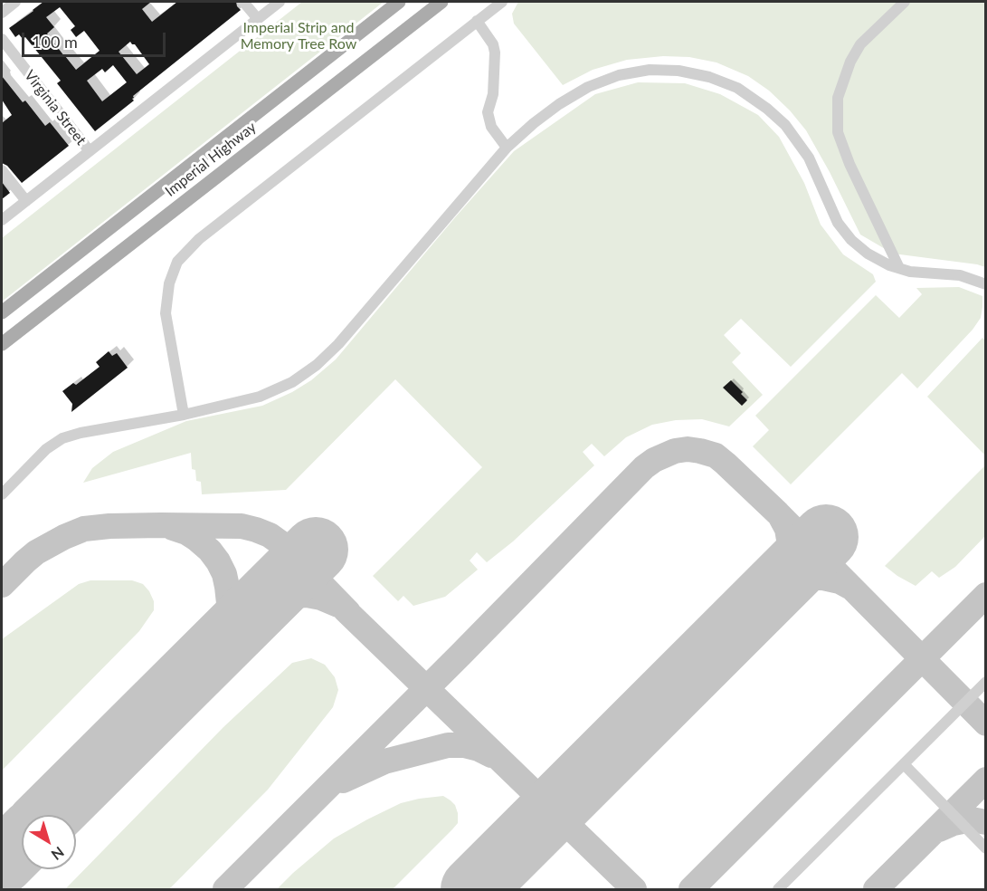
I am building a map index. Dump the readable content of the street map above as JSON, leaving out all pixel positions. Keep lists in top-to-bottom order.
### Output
{
  "streets": {
    "main road": ["Imperial Highway"],
    "street": ["Virginia Street"]
  },
  "parks": ["Imperial Strip and Memory Tree Row"],
  "scale_bar": "100 m",
  "north": "bottom right"
}
